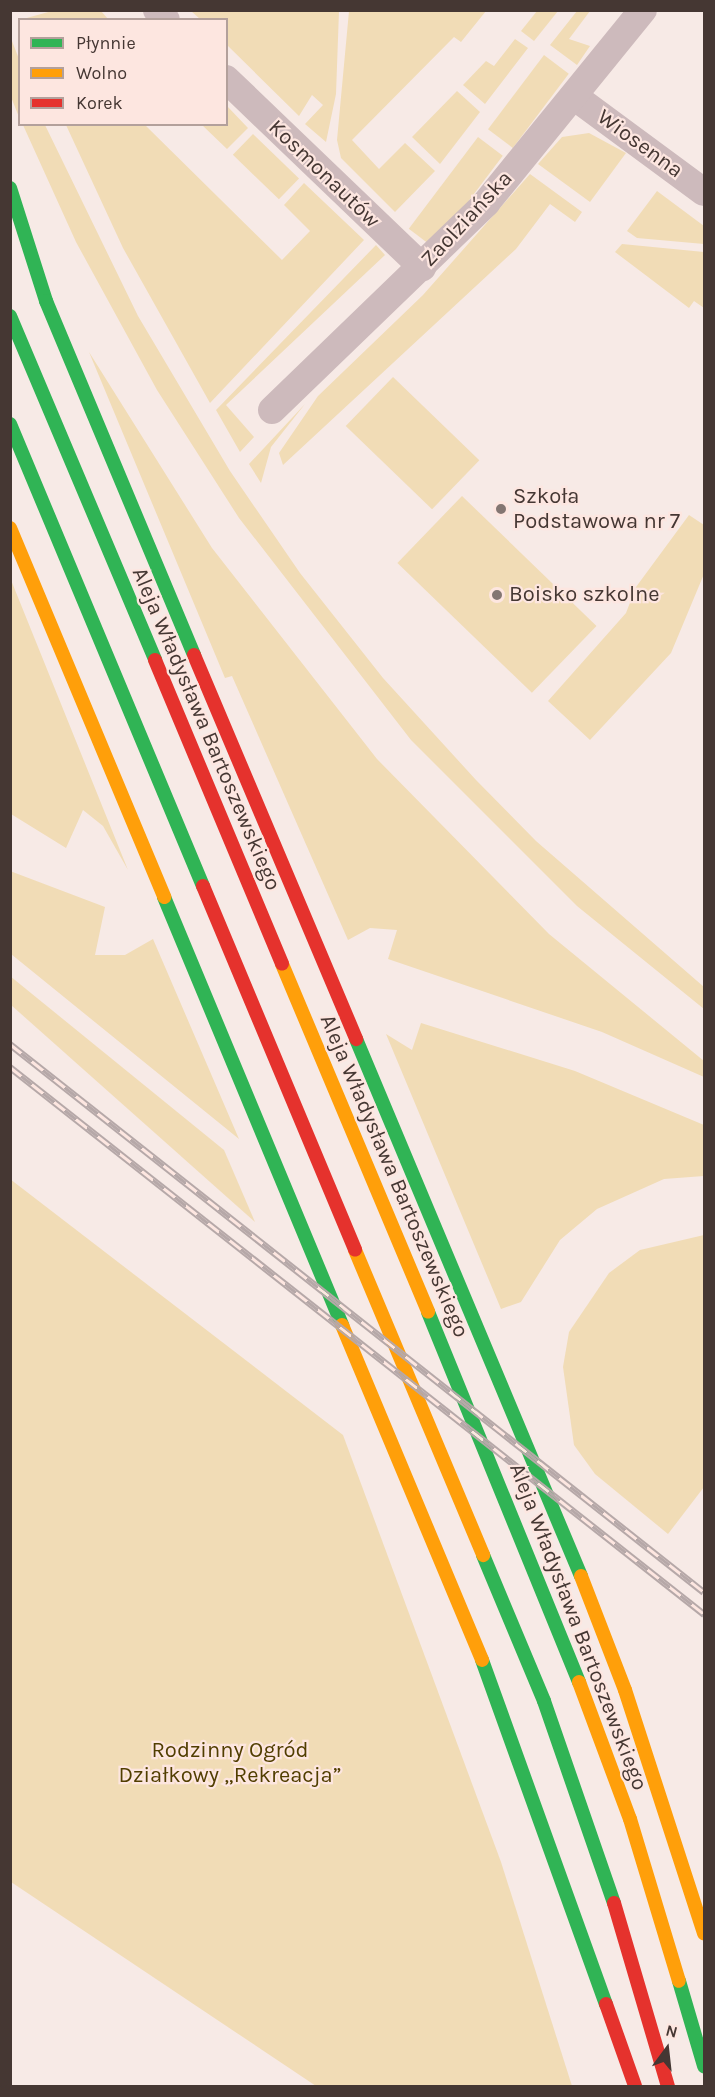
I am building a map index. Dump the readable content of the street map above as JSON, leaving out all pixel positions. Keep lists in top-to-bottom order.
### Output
{
  "streets": {
    "main road": ["Aleja Władysława Bartoszewskiego"],
    "street": ["Wiosenna", "Kosmonautów", "Zaolziańska"]
  },
  "crossings": [
    ["Wiosenna", "Zaolziańska"],
    ["Kosmonautów", "Zaolziańska"]
  ],
  "parks": ["Rodzinny Ogród Działkowy „Rekreacja”"],
  "places": ["Szkoła Podstawowa nr 7", "Boisko szkolne"],
  "legend": ["Płynnie", "Wolno", "Korek"],
  "north": "top"
}
